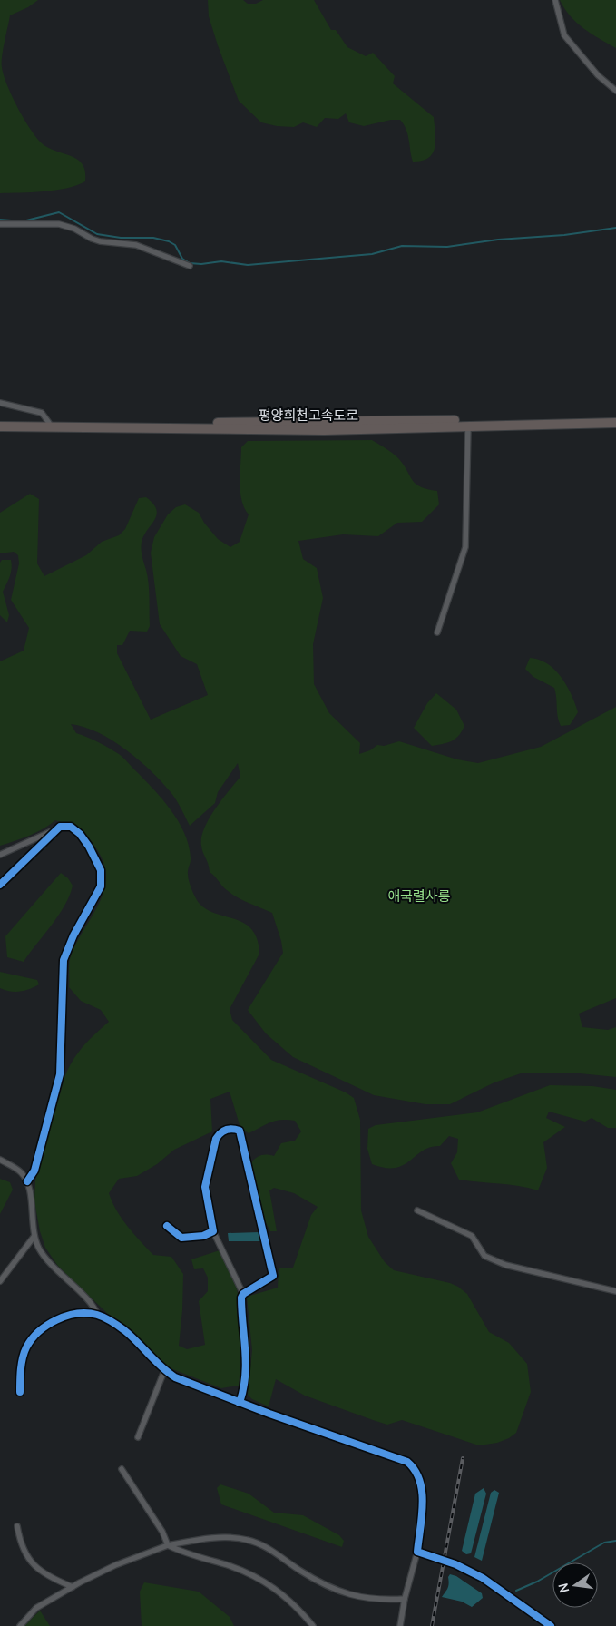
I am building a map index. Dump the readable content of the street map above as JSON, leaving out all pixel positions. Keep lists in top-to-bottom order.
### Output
{
  "streets": {
    "highway": ["평양희천고속도로"]
  },
  "parks": ["애국렬사릉"],
  "north": "left"
}
